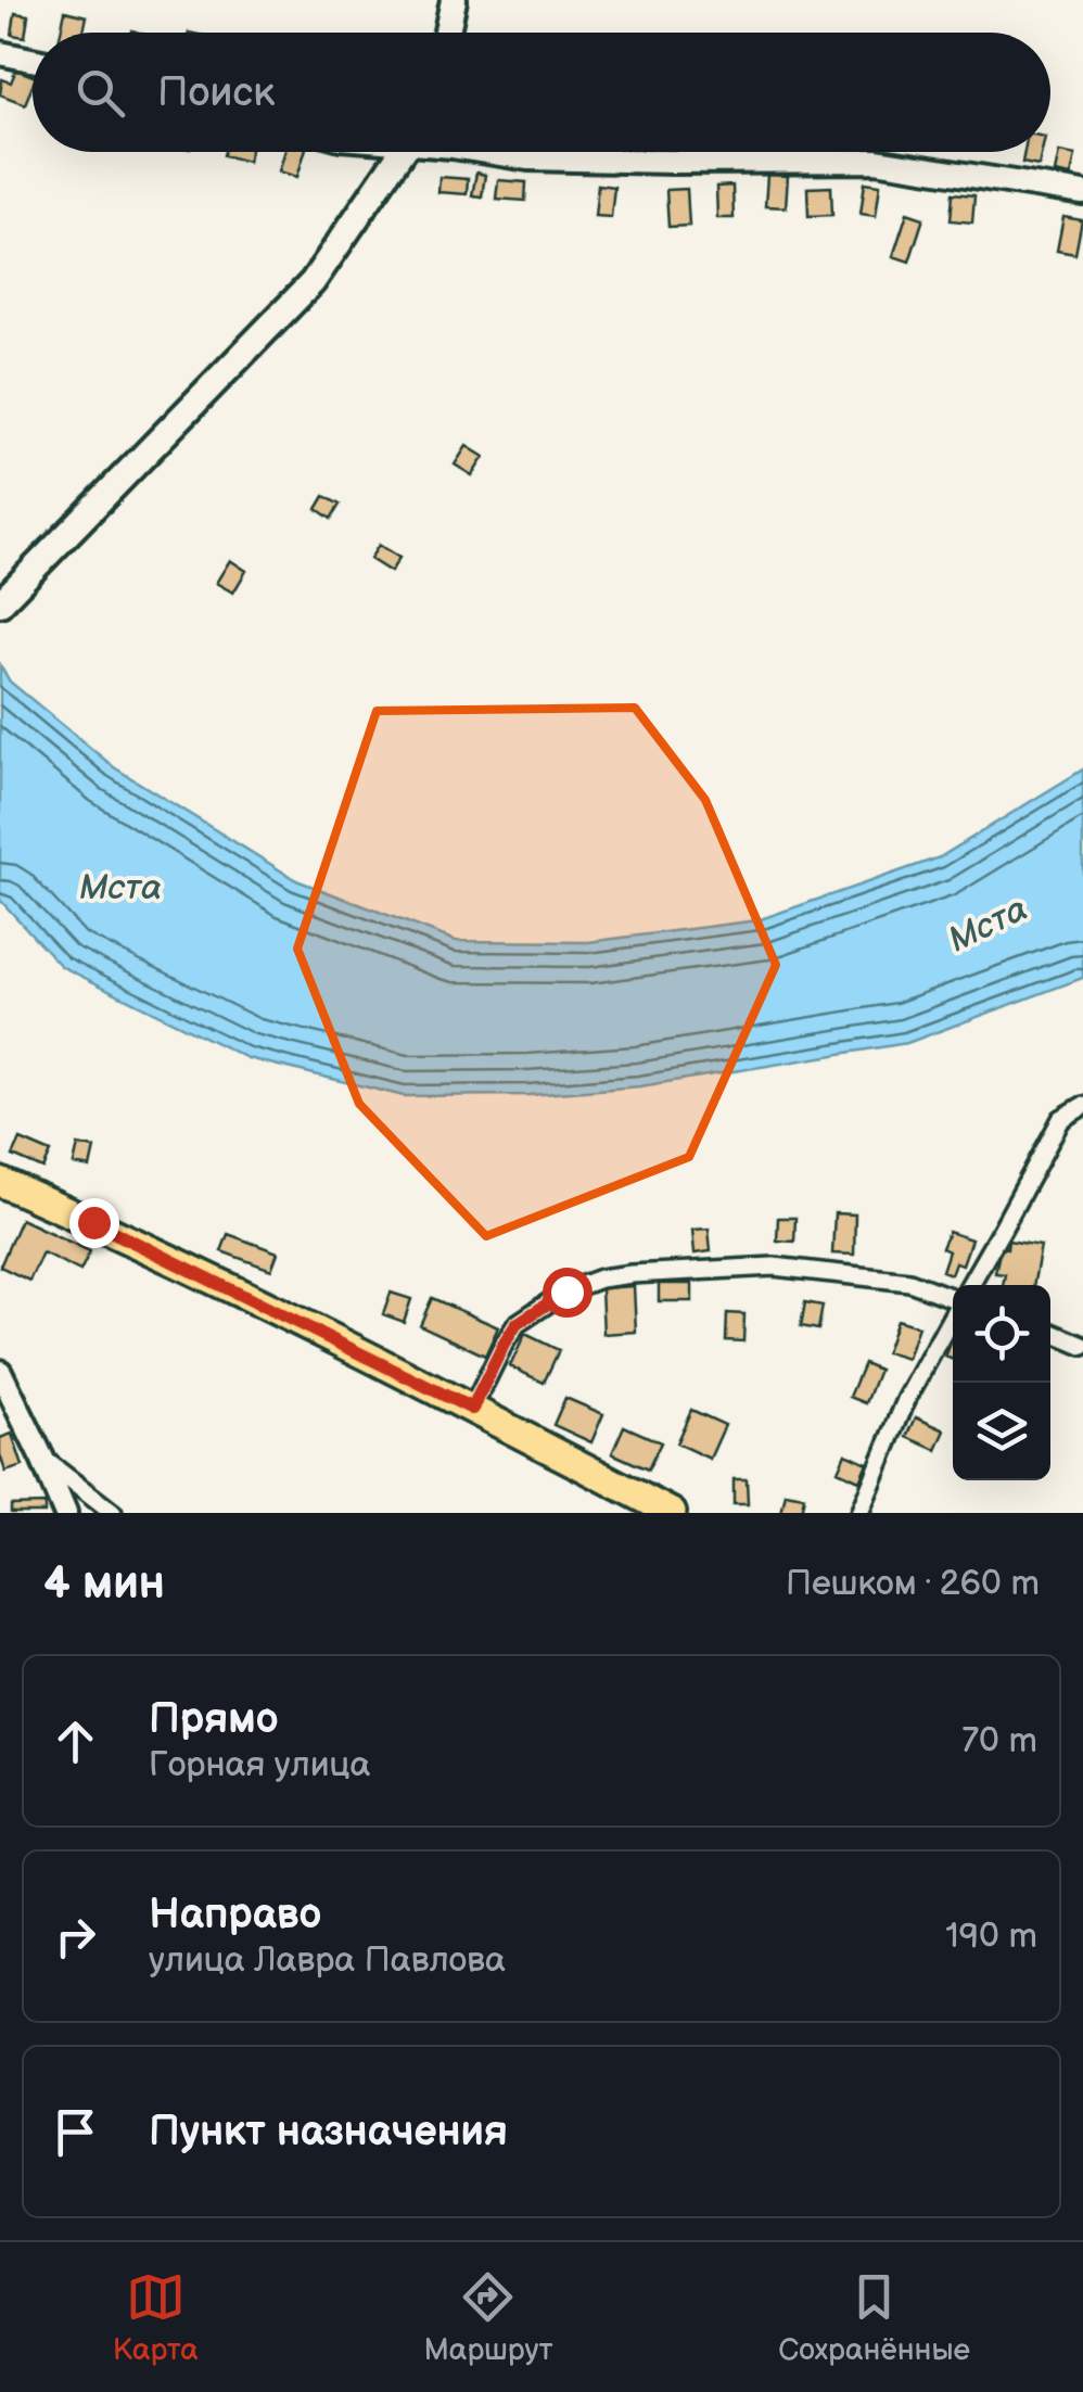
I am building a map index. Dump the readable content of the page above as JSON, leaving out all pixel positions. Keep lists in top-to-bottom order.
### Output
{
  "water": ["Мста"],
  "page": {
    "search": "Поиск",
    "heading": ["4 мин", "Пешком · 260 m"],
    "list": [
      ["Прямо", "Горная улица", "70 m"],
      ["Направо", "улица Лавра Павлова", "190 m"],
      "Пункт назначения"
    ],
    "nav": ["Карта", "Маршрут", "Сохранённые"]
  }
}
